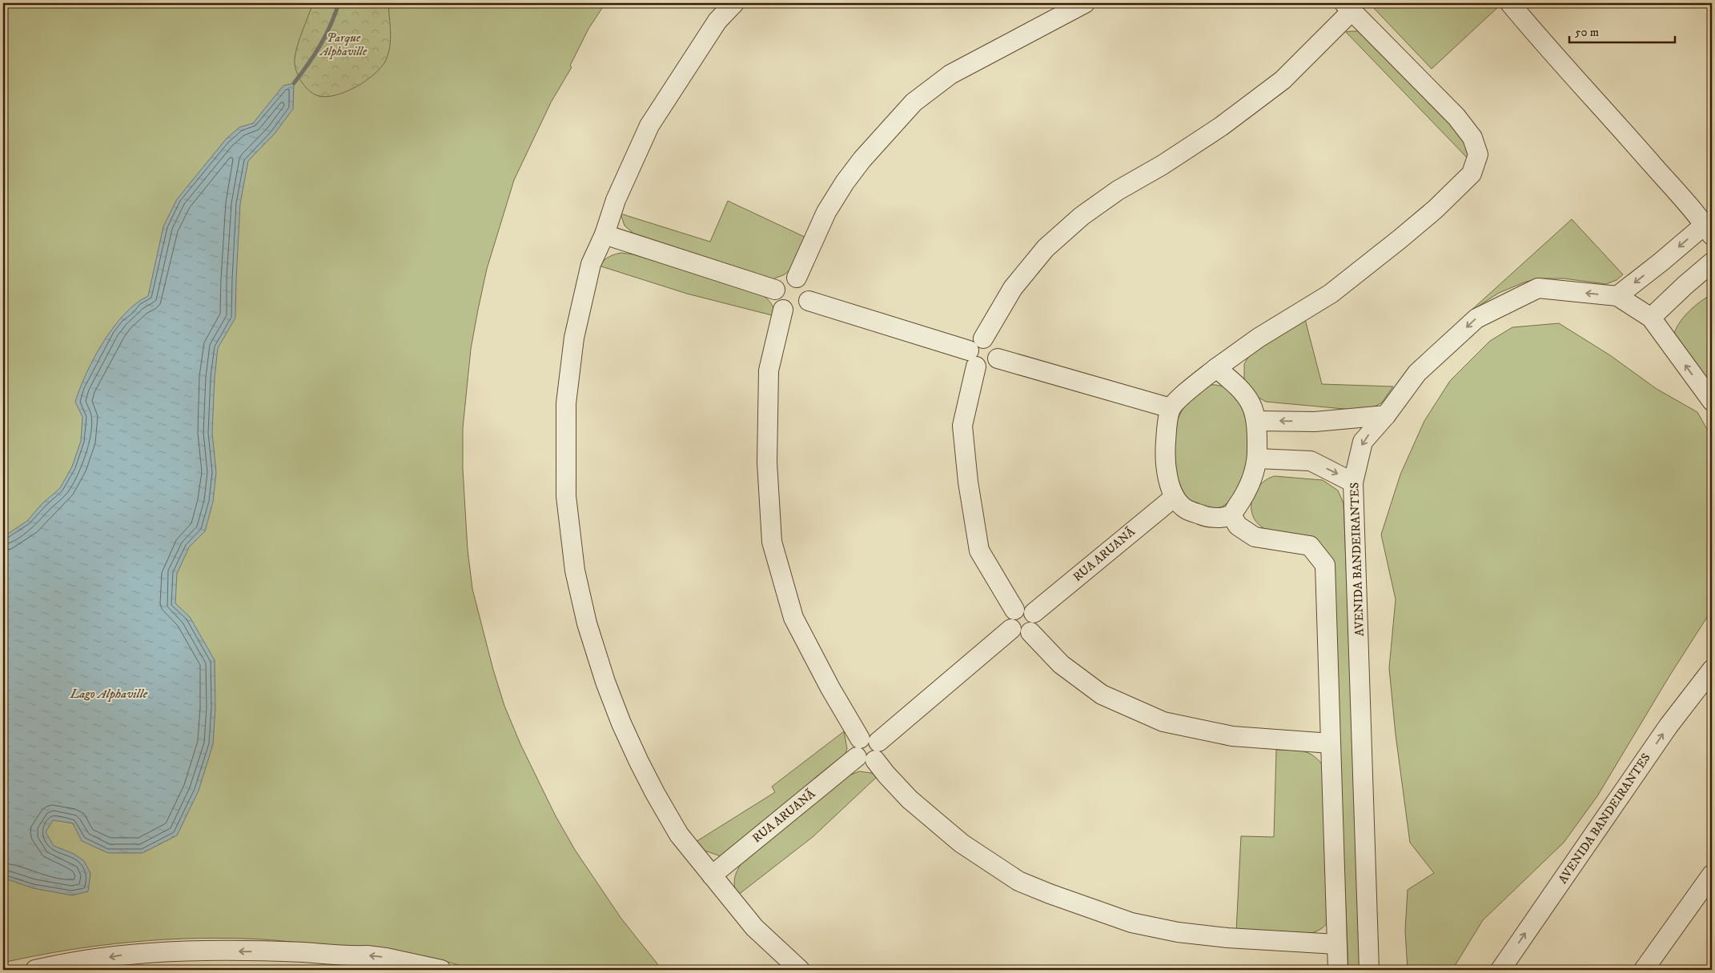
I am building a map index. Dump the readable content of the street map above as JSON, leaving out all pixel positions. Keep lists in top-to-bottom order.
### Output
{
  "streets": {
    "street": ["RUA ARUANÃ", "AVENIDA BANDEIRANTES"]
  },
  "water": ["Lago Alphaville"],
  "parks": ["Parque Alphaville"],
  "scale_bar": "50 m"
}
